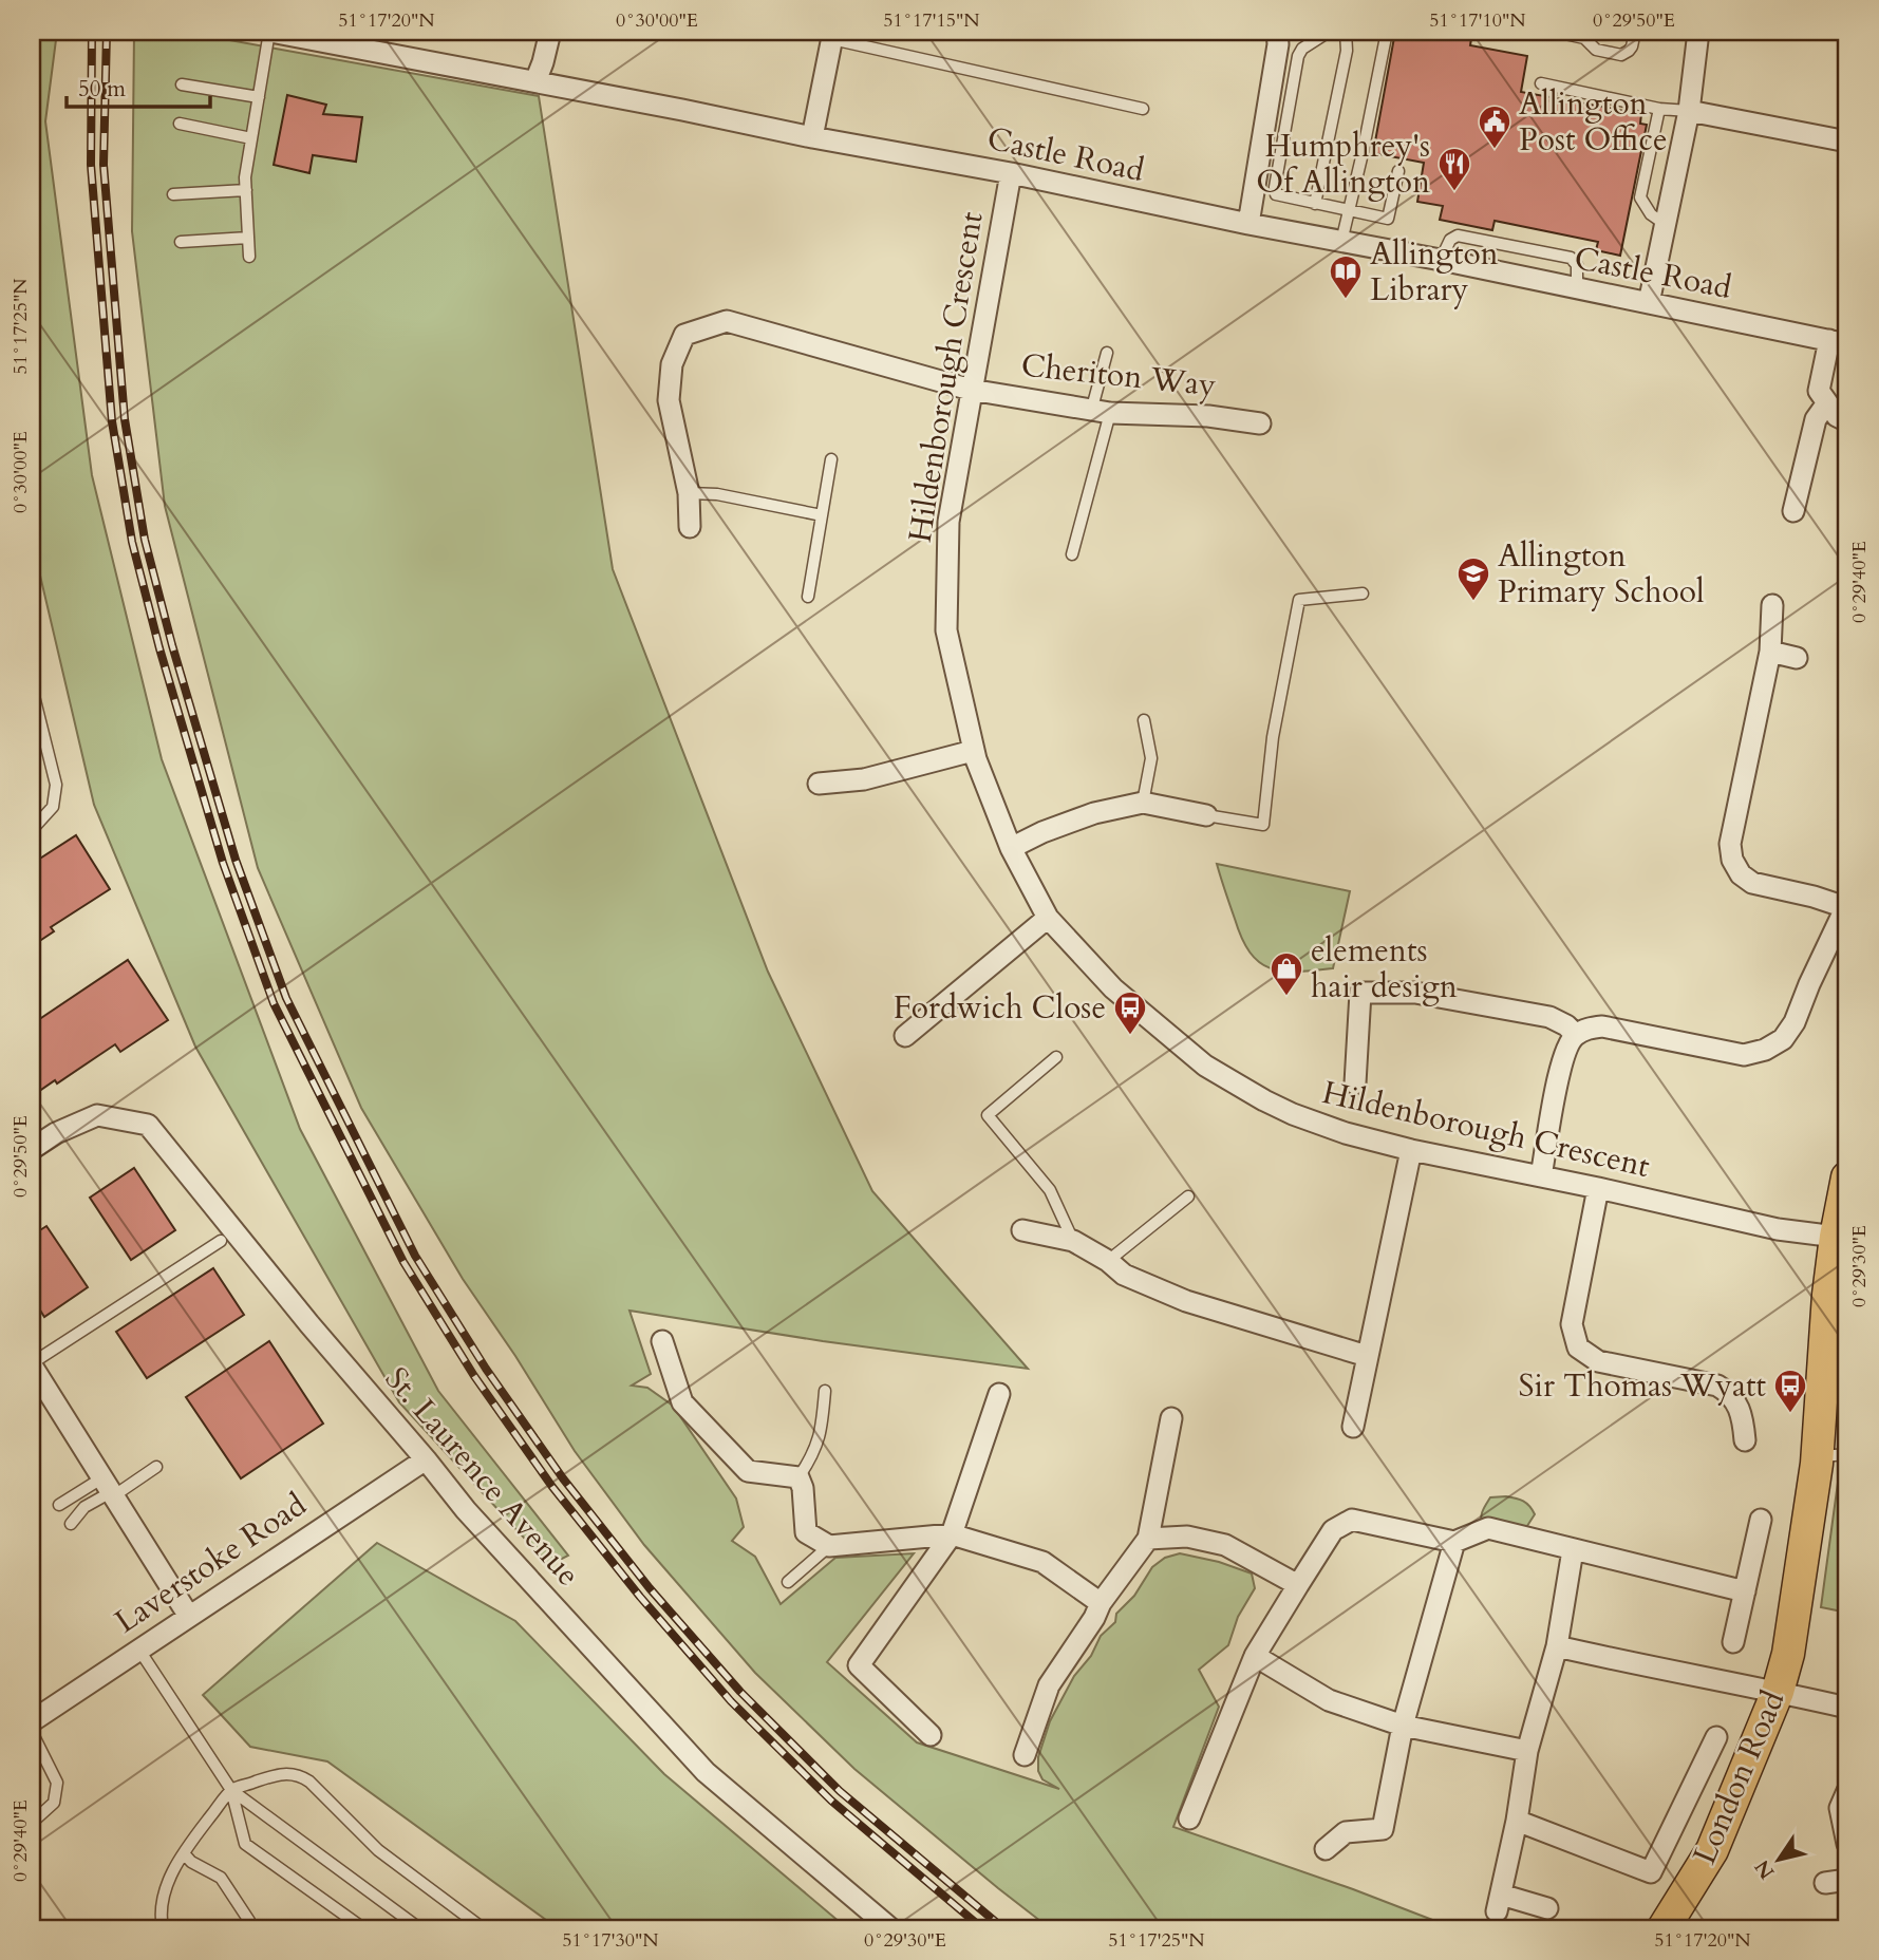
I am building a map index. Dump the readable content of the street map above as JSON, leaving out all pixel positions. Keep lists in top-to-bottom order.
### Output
{
  "streets": {
    "main road": ["London Road"],
    "street": [
      "Castle Road",
      "Cheriton Way",
      "Hildenborough Crescent",
      "St. Laurence Avenue",
      "Laverstoke Road"
    ]
  },
  "crossings": [
    ["Castle Road", "Hildenborough Crescent"],
    ["Cheriton Way", "Hildenborough Crescent"],
    ["Hildenborough Crescent", "London Road"],
    ["St. Laurence Avenue", "Laverstoke Road"]
  ],
  "places": {
    "public building": ["Allington Post Office"],
    "restaurant": ["Humphrey's Of Allington"],
    "library": ["Allington Library"],
    "school or university": ["Allington Primary School"],
    "shop": ["elements hair design"],
    "bus stop": ["Fordwich Close", "Sir Thomas Wyatt"]
  },
  "scale_bar": "50 m",
  "north": "bottom left",
  "coordinates": [
    "51°17'20\"N",
    "0°30'00\"E",
    "51°17'15\"N",
    "51°17'10\"N",
    "0°29'50\"E",
    "51°17'25\"N",
    "0°29'40\"E",
    "0°29'30\"E",
    "51°17'30\"N"
  ]
}
